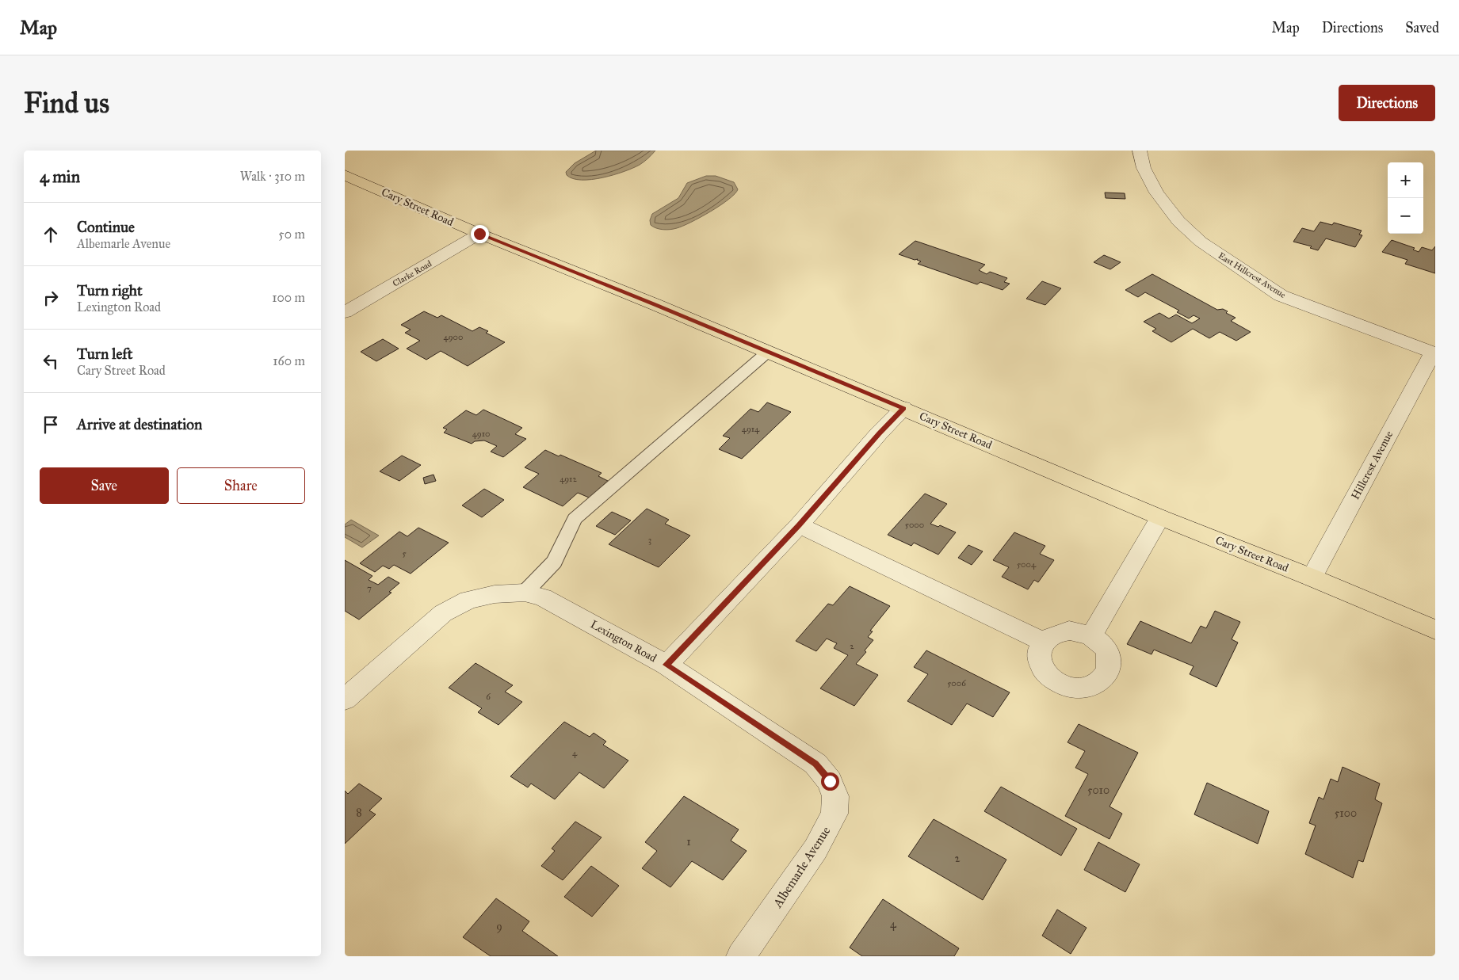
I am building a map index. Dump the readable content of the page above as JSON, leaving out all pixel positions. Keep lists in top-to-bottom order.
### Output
{
  "streets": {
    "main road": ["Cary Street Road"],
    "street": [
      "Clarke Road",
      "East Hillcrest Avenue",
      "Hillcrest Avenue",
      "Lexington Road",
      "Albemarle Avenue"
    ]
  },
  "crossings": [
    ["Cary Street Road", "Clarke Road"],
    ["Cary Street Road", "Hillcrest Avenue"],
    ["Cary Street Road", "Lexington Road"],
    ["East Hillcrest Avenue", "Hillcrest Avenue"],
    ["Lexington Road", "Albemarle Avenue"]
  ],
  "house_numbers": [
    "4900",
    "4914",
    "4910",
    "4912",
    "5000",
    "3",
    "5",
    "5004",
    "7",
    "2",
    "5006",
    "6",
    "4",
    "5010",
    "8",
    "5100",
    "1",
    "2",
    "4",
    "9"
  ],
  "page": {
    "header": "Map",
    "nav": ["Map", "Directions", "Saved"],
    "buttons": [
      "Directions",
      ["Save", "Share"]
    ],
    "title": "Find us",
    "heading": ["4 min", "Walk · 310 m"],
    "map_buttons": ["+", "−"],
    "list": [
      ["Continue", "Albemarle Avenue", "50 m"],
      ["Turn right", "Lexington Road", "100 m"],
      ["Turn left", "Cary Street Road", "160 m"],
      "Arrive at destination"
    ]
  }
}
